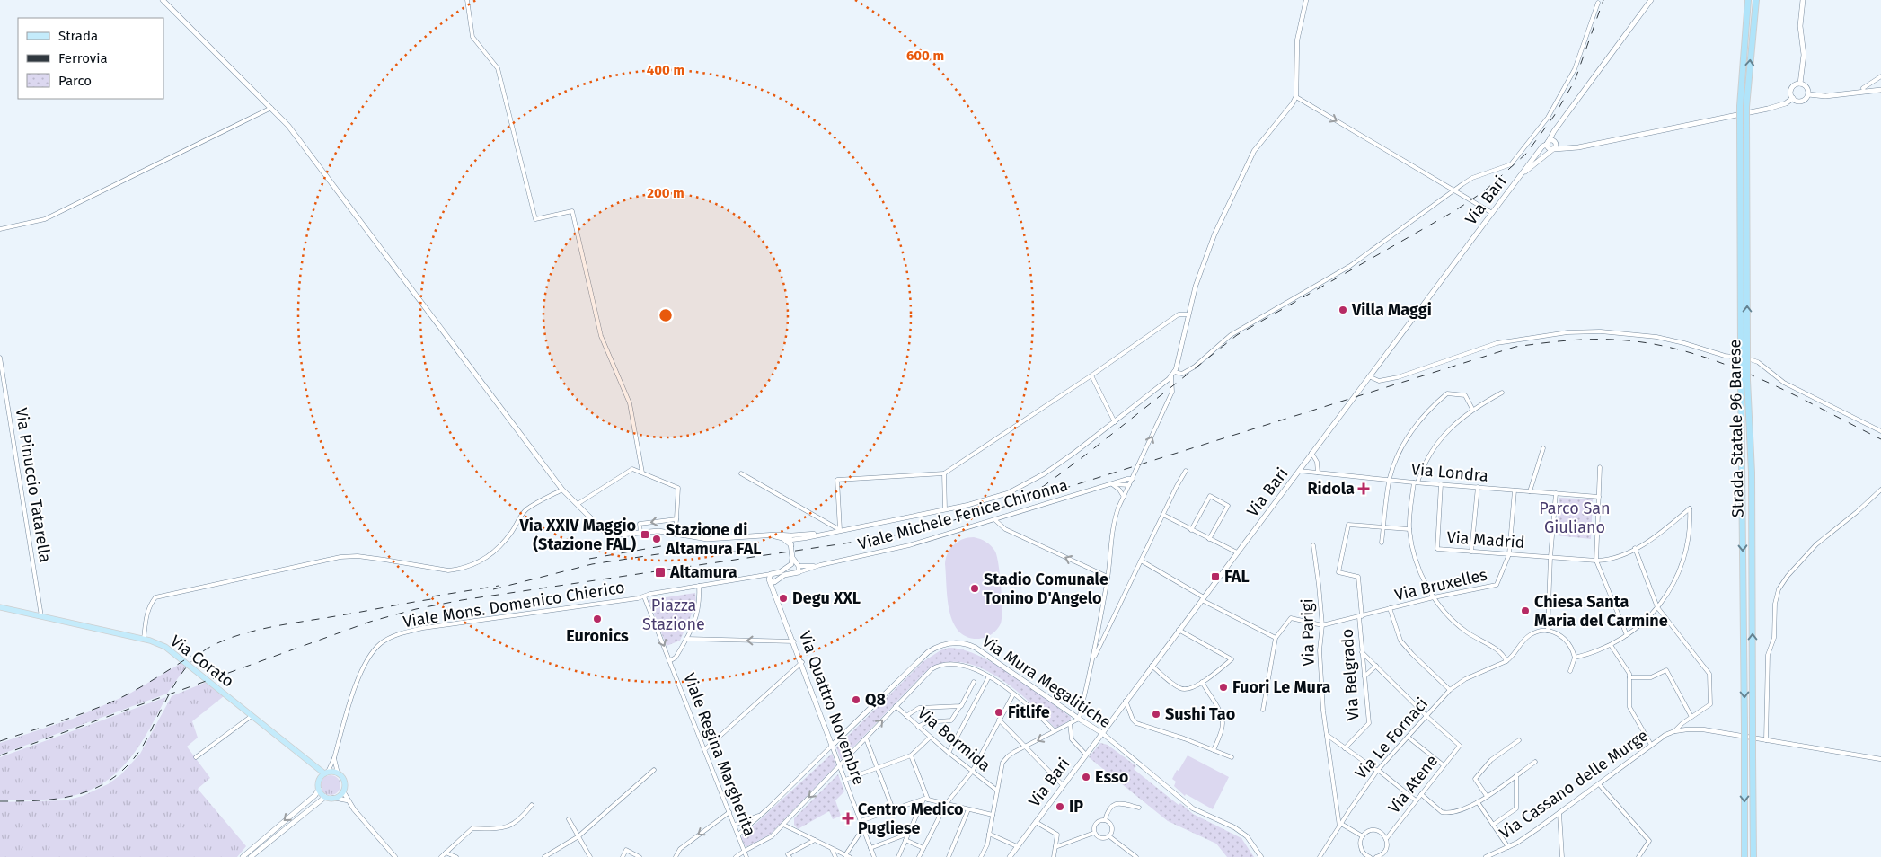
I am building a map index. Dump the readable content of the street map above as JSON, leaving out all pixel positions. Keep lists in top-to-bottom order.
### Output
{
  "streets": {
    "highway": ["Strada Statale 96 Barese"],
    "main road": [
      "Via Bari",
      "Via Corato",
      "Via Mura Megalitiche",
      "Via Quattro Novembre"
    ],
    "street": [
      "Via Londra",
      "Via Pinuccio Tatarella",
      "Viale Michele Fenice Chironna",
      "Via Madrid",
      "Via Bruxelles",
      "Viale Mons. Domenico Chierico",
      "Via Parigi",
      "Via Belgrado",
      "Via Le Fornaci",
      "Via Bormida",
      "Viale Regina Margherita",
      "Via Atene",
      "Via Cassano delle Murge"
    ]
  },
  "crossings": [
    ["Via Bari", "Via Londra"],
    ["Via Bari", "Via Mura Megalitiche"],
    ["Via Londra", "Via Madrid"],
    ["Via Londra", "Via Bruxelles"],
    ["Via Pinuccio Tatarella", "Via Corato"],
    ["Via Madrid", "Via Bruxelles"],
    ["Via Bruxelles", "Via Parigi"],
    ["Via Bruxelles", "Via Belgrado"],
    ["Viale Mons. Domenico Chierico", "Via Corato"],
    ["Viale Mons. Domenico Chierico", "Via Quattro Novembre"],
    ["Via Parigi", "Via Le Fornaci"],
    ["Via Mura Megalitiche", "Via Quattro Novembre"],
    ["Via Mura Megalitiche", "Viale Regina Margherita"],
    ["Via Le Fornaci", "Via Atene"]
  ],
  "parks": ["Parco San Giuliano", "Piazza Stazione"],
  "places": {
    "other": [
      "Villa Maggi",
      "Stazione di Altamura FAL",
      "Stadio Comunale Tonino D'Angelo",
      "Degu XXL",
      "Chiesa Santa Maria del Carmine",
      "Euronics",
      "Fuori Le Mura",
      "Q8",
      "Fitlife",
      "Sushi Tao",
      "Esso",
      "IP"
    ],
    "health": ["Ridola", "Centro Medico Pugliese"],
    "transit": ["Via XXIV Maggio (Stazione FAL)", "Altamura", "FAL"]
  },
  "legend": ["Strada", "Ferrovia", "Parco"],
  "rings": ["600 m", "400 m", "200 m"]
}
